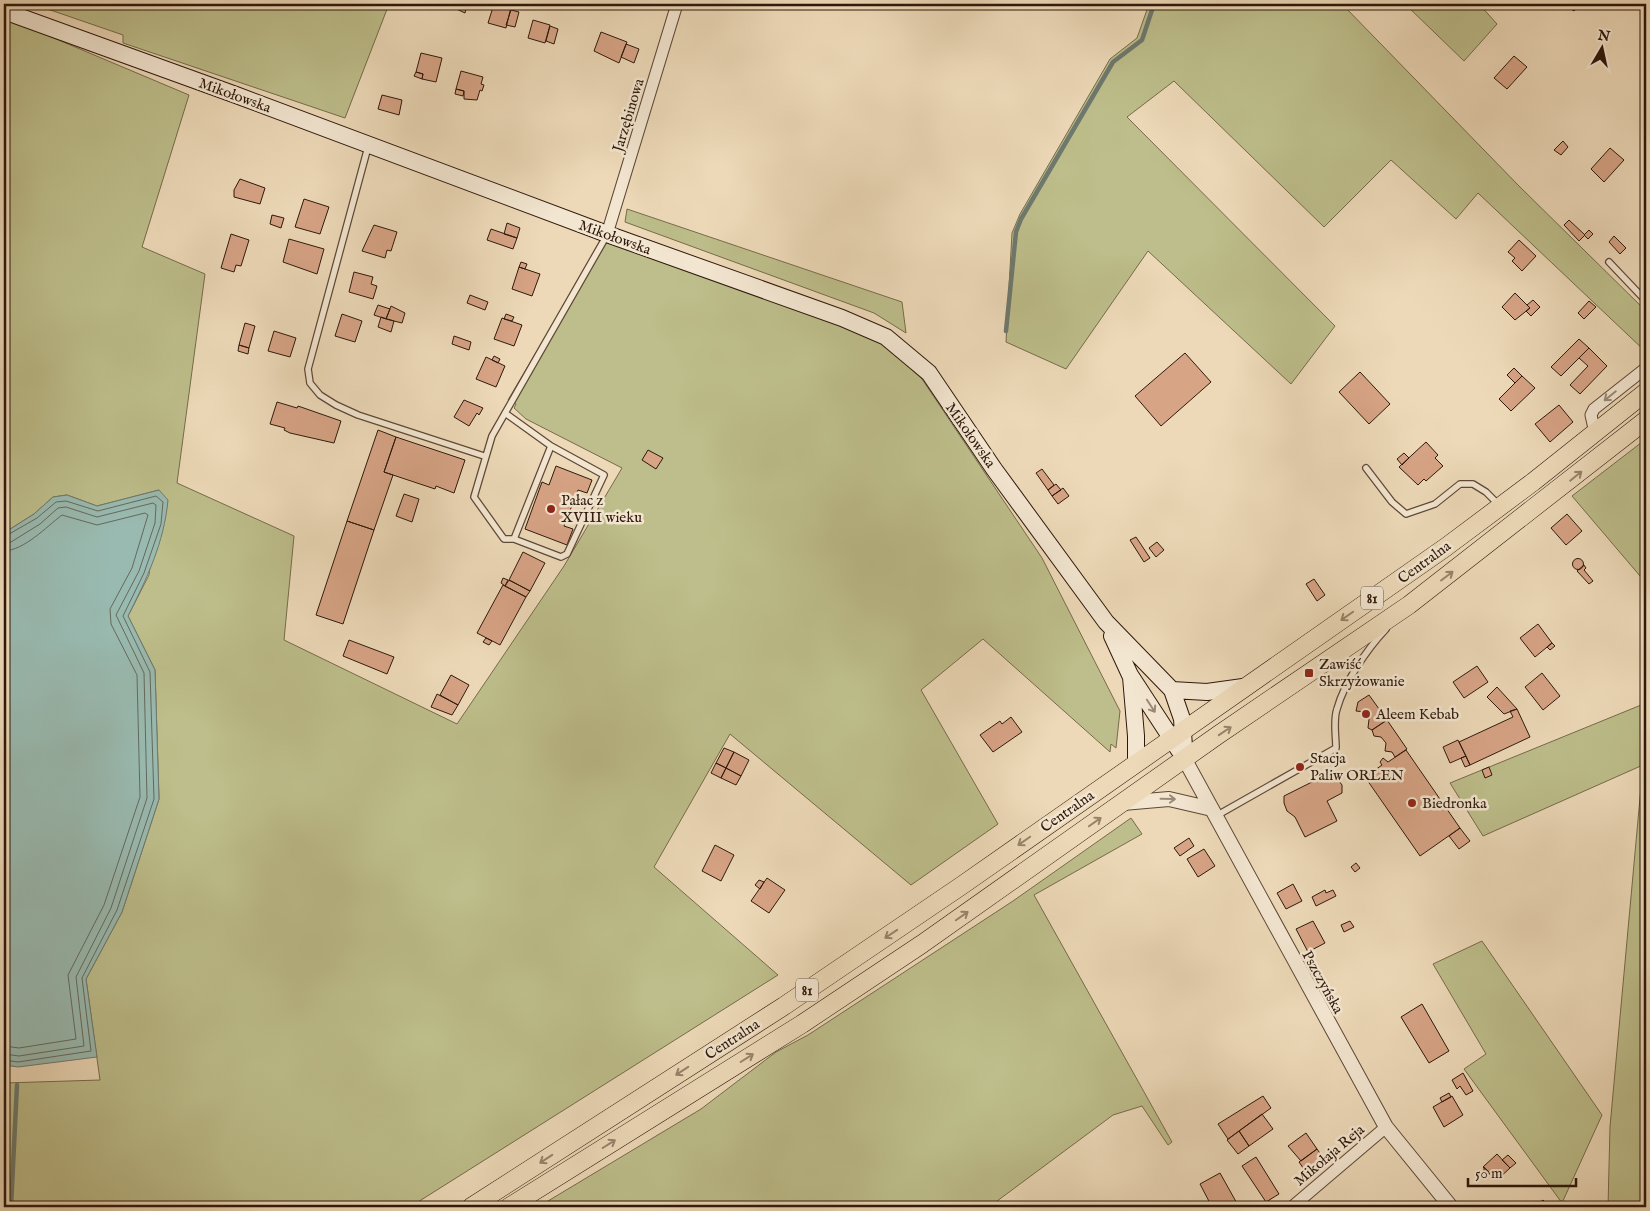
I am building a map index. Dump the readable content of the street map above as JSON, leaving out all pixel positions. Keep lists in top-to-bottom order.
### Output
{
  "streets": {
    "main road": ["Mikołowska", "Centralna", "81"],
    "street": ["Jarzębinowa", "Pszczyńska", "Mikołaja Reja"]
  },
  "crossings": [
    ["Mikołowska", "Jarzębinowa"],
    ["Mikołowska", "Centralna"],
    ["Mikołowska", "Pszczyńska"],
    ["Centralna", "Pszczyńska"],
    ["Pszczyńska", "Mikołaja Reja"]
  ],
  "places": {
    "other": [
      "Pałac z XVIII wieku",
      "Aleem Kebab",
      "Stacja Paliw ORLEN",
      "Biedronka"
    ],
    "transit": ["Zawiść Skrzyżowanie"]
  },
  "scale_bar": "50 m",
  "north": "top"
}
